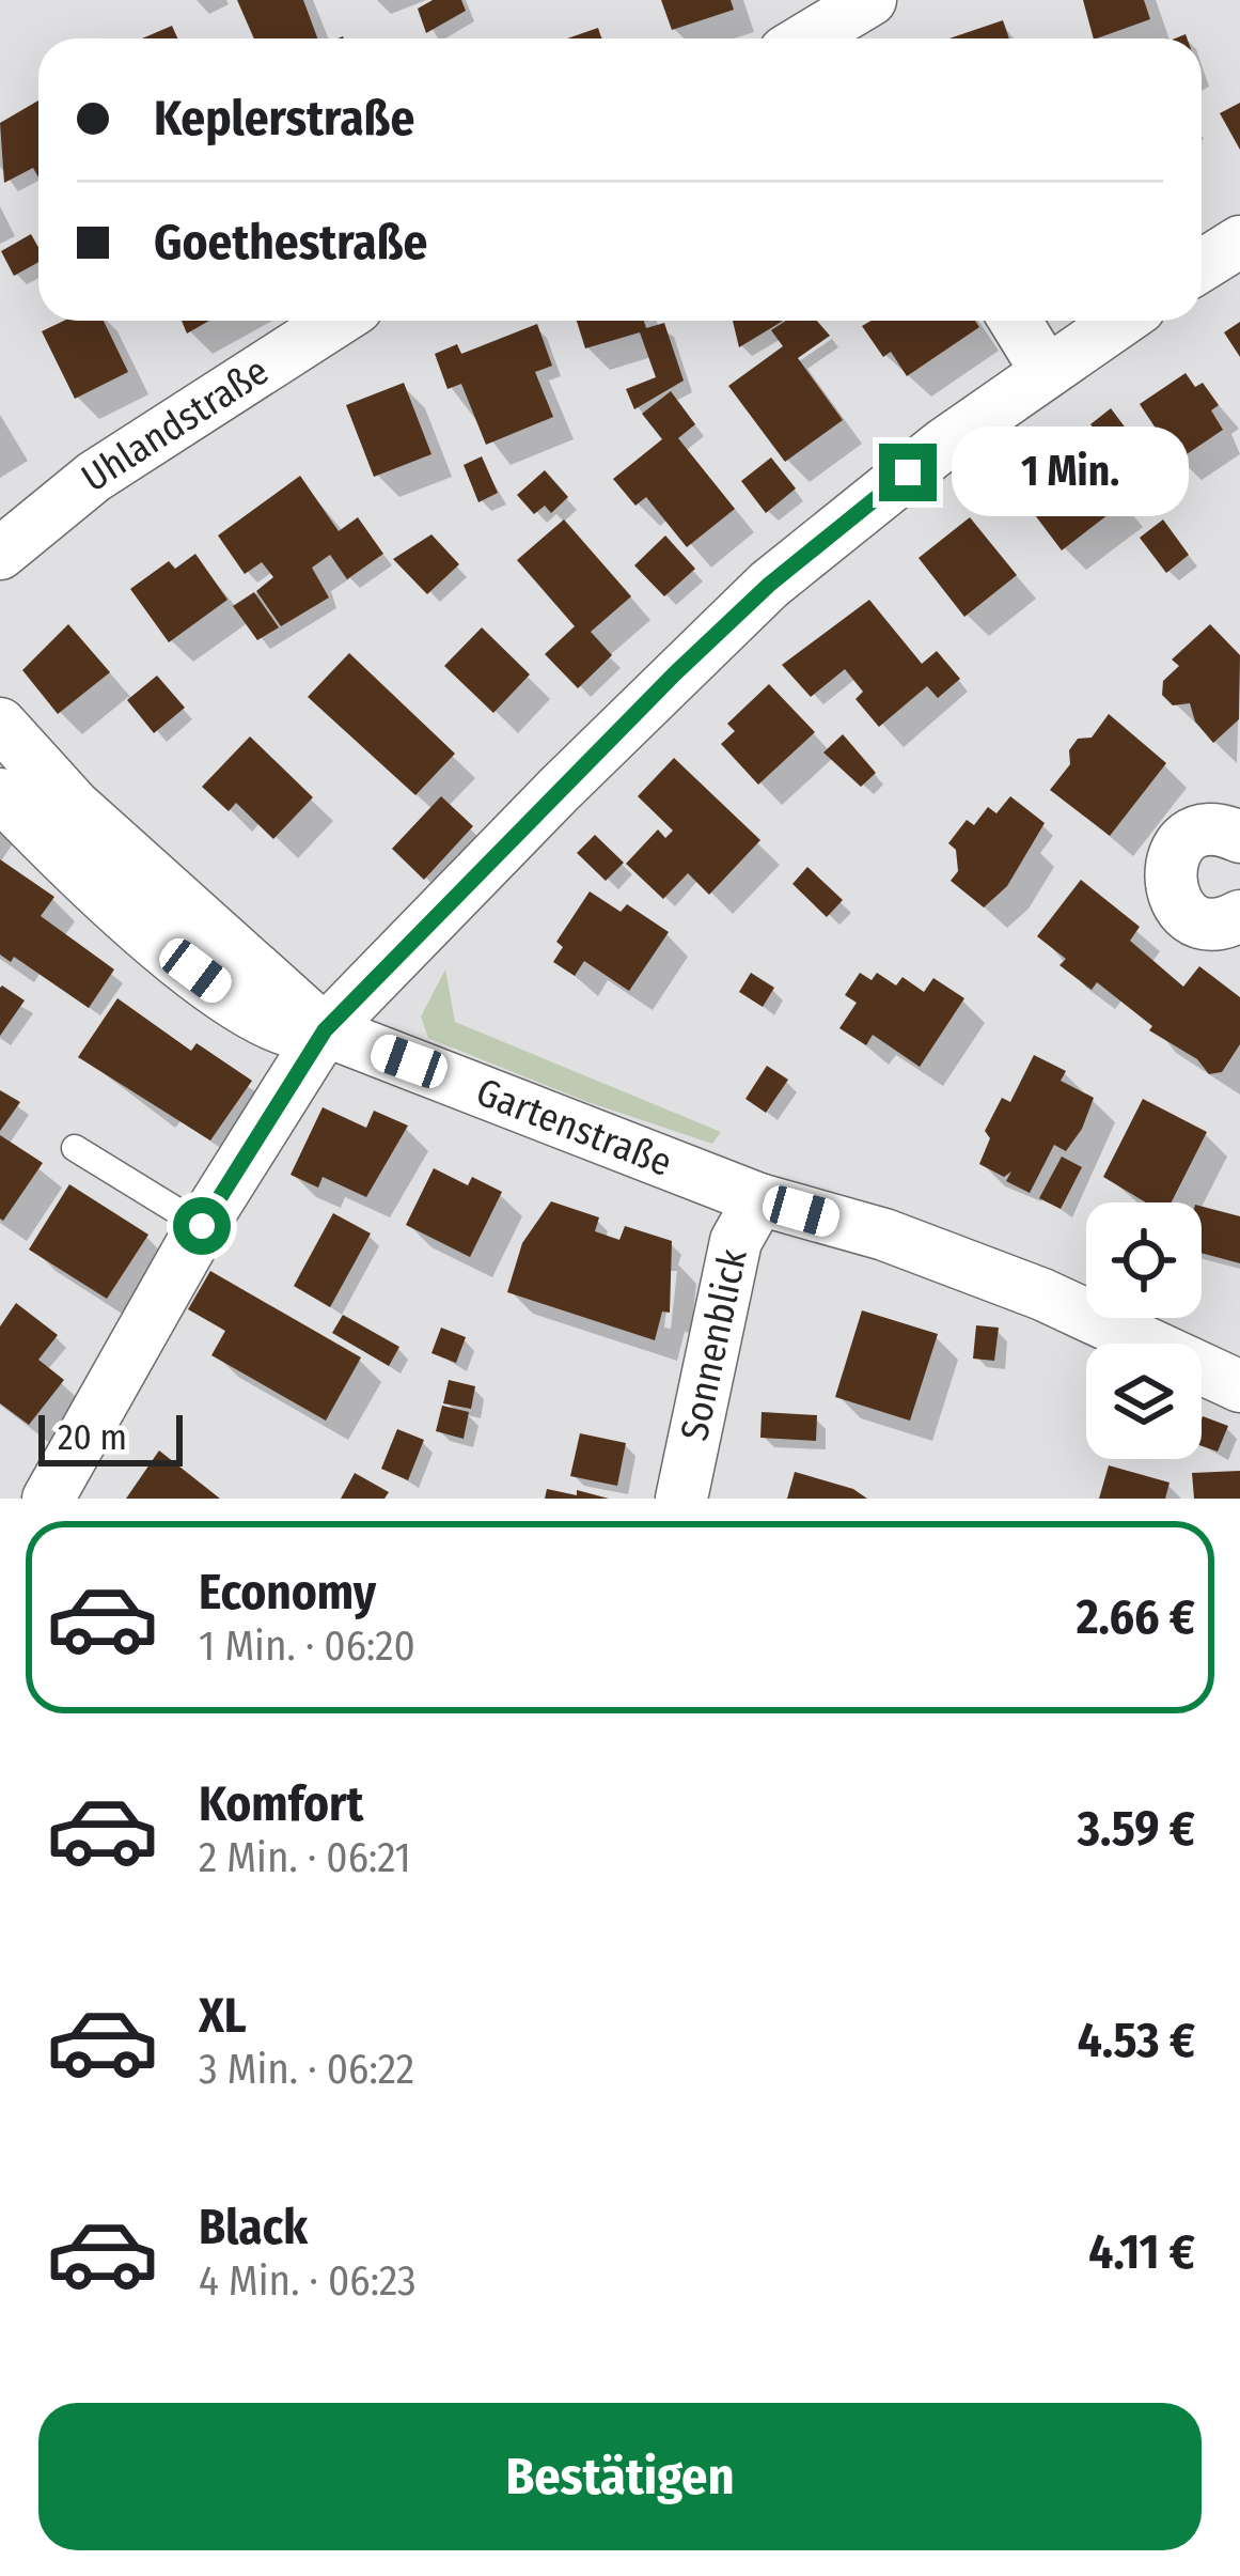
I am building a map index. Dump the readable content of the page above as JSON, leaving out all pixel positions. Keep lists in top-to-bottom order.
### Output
{
  "streets": {
    "street": ["Uhlandstraße", "Gartenstraße", "Sonnenblick"]
  },
  "crossings": [
    ["Gartenstraße", "Sonnenblick"]
  ],
  "scale_bar": "20 m",
  "page": {
    "banner": ["Keplerstraße", "Goethestraße"],
    "bubble": "1 Min.",
    "scale": "20 m",
    "list": [
      {
        "name": "Economy",
        "note": "1 Min. · 06:20",
        "value": "2.66 €"
      },
      {
        "name": "Komfort",
        "note": "2 Min. · 06:21",
        "value": "3.59 €"
      },
      {
        "name": "XL",
        "note": "3 Min. · 06:22",
        "value": "4.53 €"
      },
      {
        "name": "Black",
        "note": "4 Min. · 06:23",
        "value": "4.11 €"
      }
    ],
    "buttons": "Bestätigen"
  }
}
